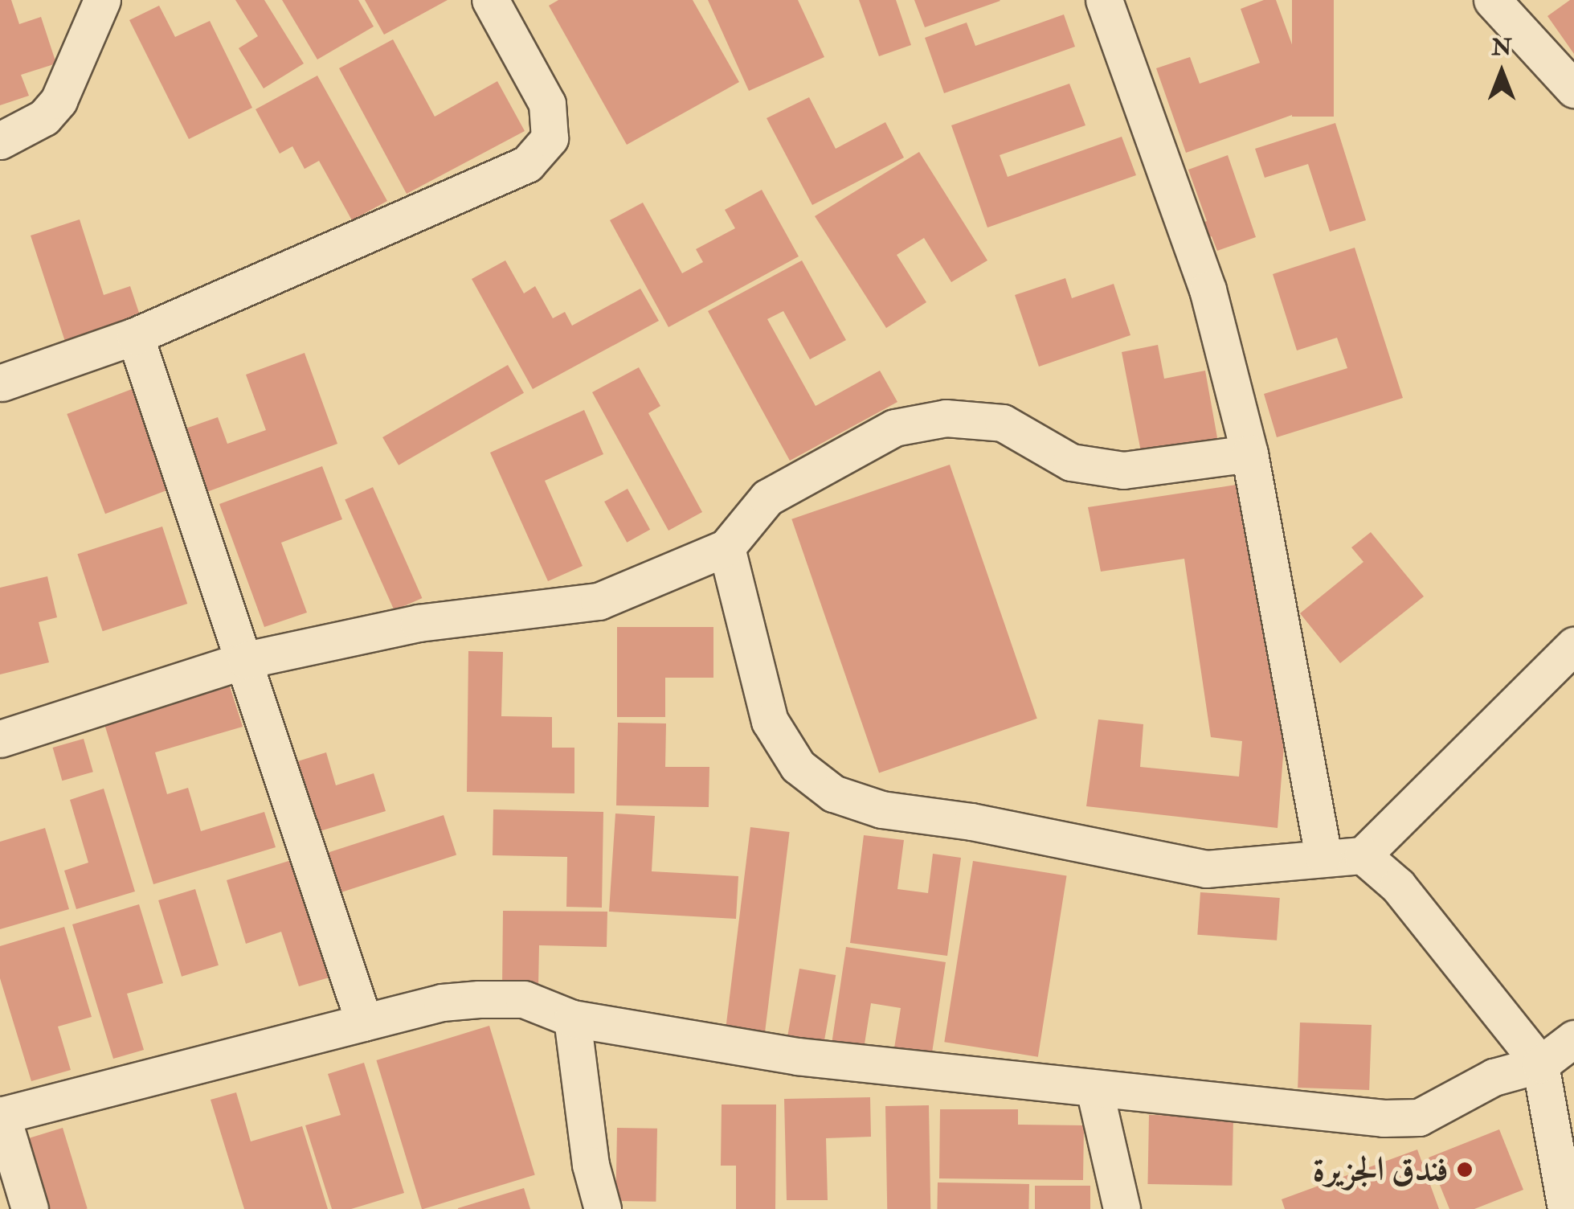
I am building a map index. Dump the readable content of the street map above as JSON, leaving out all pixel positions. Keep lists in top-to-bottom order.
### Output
{
  "places": ["فندق الجزيرة"],
  "north": "top"
}
